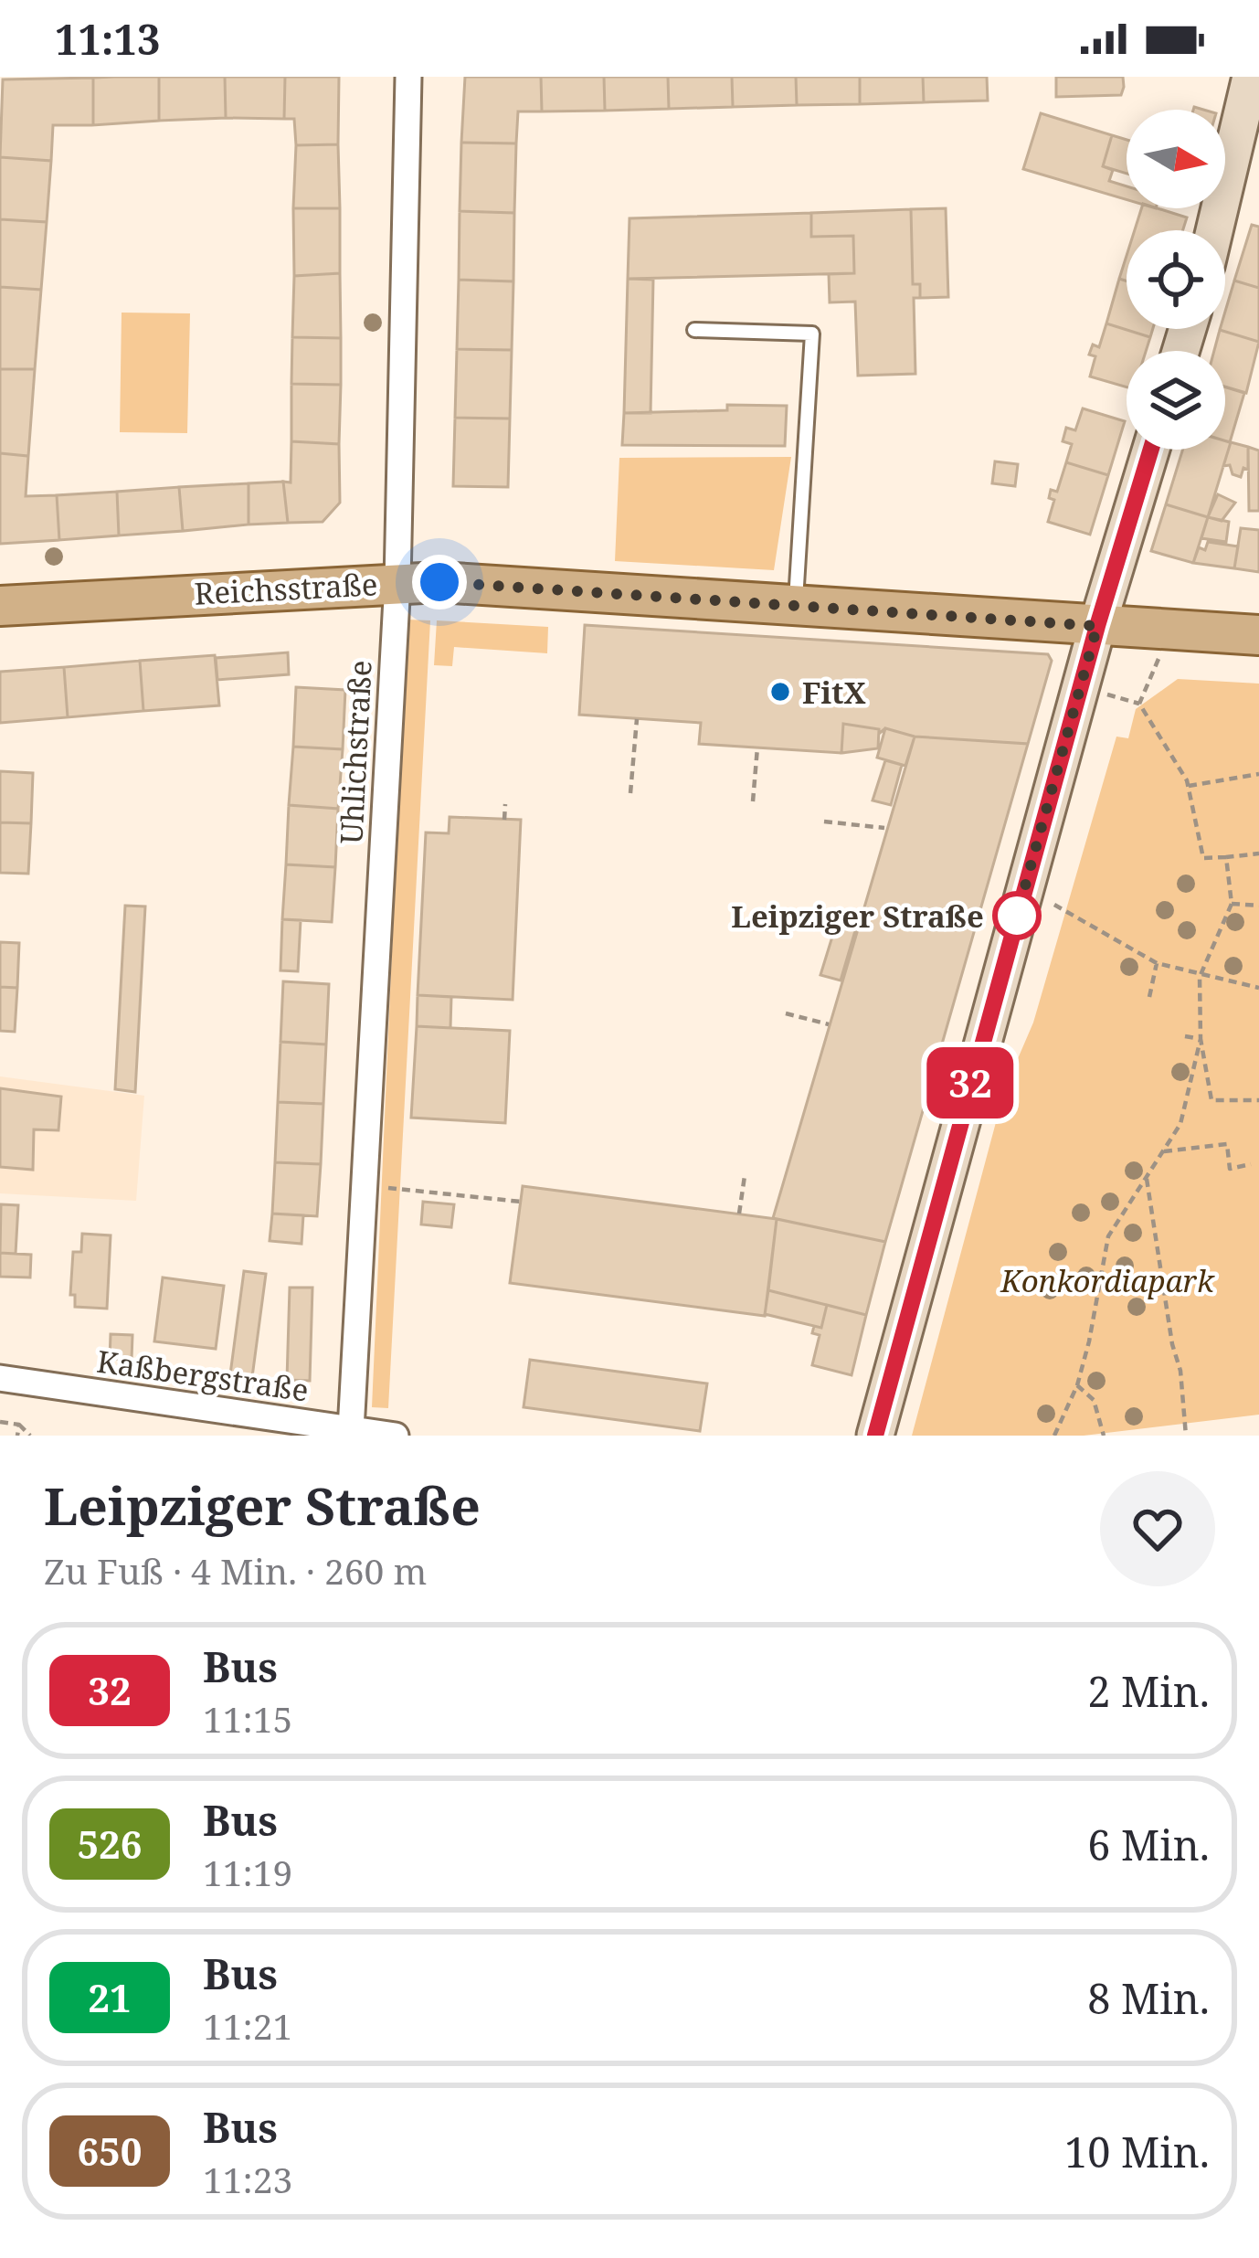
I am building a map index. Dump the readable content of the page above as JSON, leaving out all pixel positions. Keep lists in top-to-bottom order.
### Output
{
  "streets": {
    "main road": ["Reichsstraße"],
    "street": ["Uhlichstraße", "Kaßbergstraße"]
  },
  "crossings": [
    ["Reichsstraße", "Uhlichstraße"],
    ["Uhlichstraße", "Kaßbergstraße"]
  ],
  "parks": ["Konkordiapark"],
  "places": ["FitX", "Leipziger Straße"],
  "lines": ["bus line 32"],
  "north": "right",
  "page": {
    "status": "11:13",
    "on_map": "32",
    "heading": ["Leipziger Straße", "Zu Fuß · 4 Min. · 260 m"],
    "list": [
      {
        "mark": "32",
        "name": "Bus",
        "note": "11:15",
        "value": "2 Min."
      },
      {
        "mark": "526",
        "name": "Bus",
        "note": "11:19",
        "value": "6 Min."
      },
      {
        "mark": "21",
        "name": "Bus",
        "note": "11:21",
        "value": "8 Min."
      },
      {
        "mark": "650",
        "name": "Bus",
        "note": "11:23",
        "value": "10 Min."
      }
    ]
  }
}
